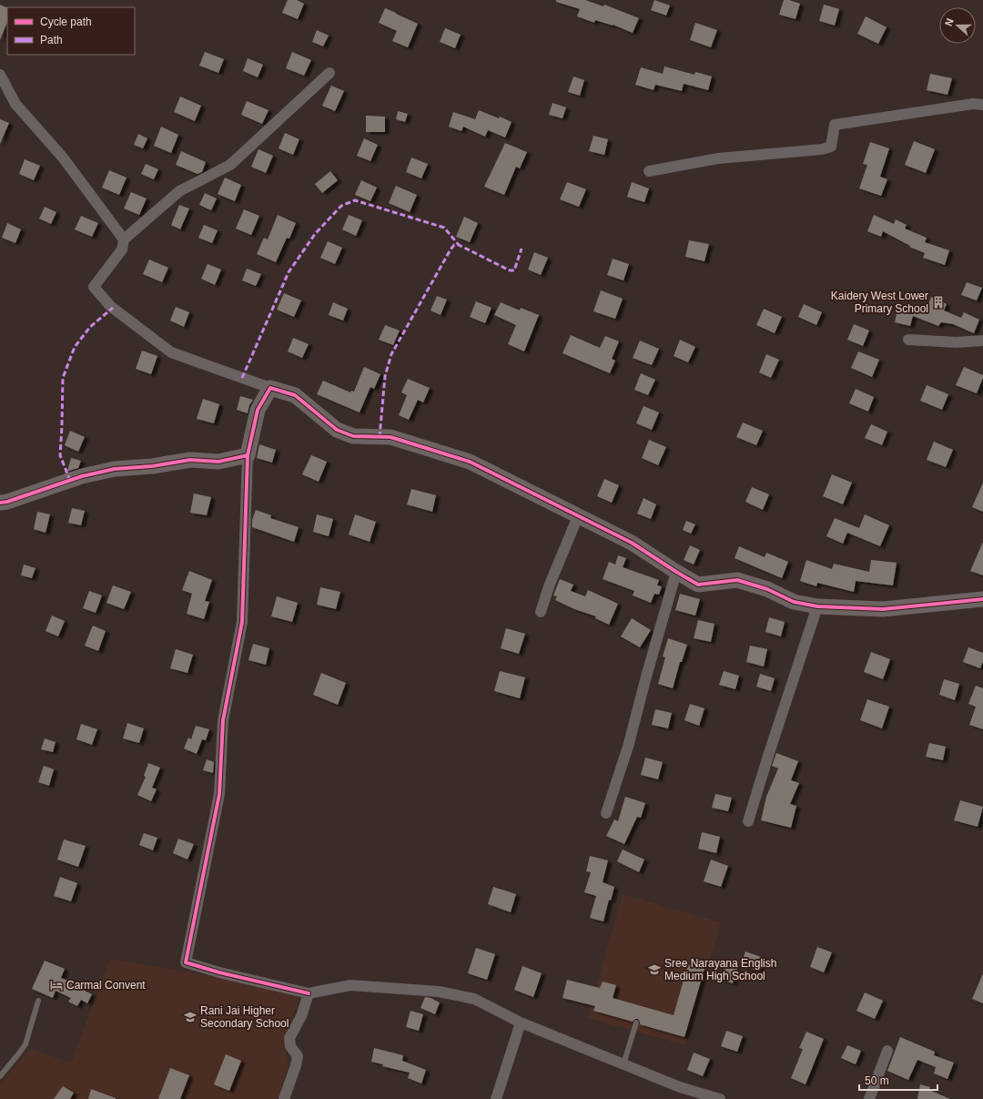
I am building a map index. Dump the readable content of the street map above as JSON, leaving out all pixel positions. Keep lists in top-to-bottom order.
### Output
{
  "places": {
    "building": ["Kaidery West Lower Primary School"],
    "school or university": ["Sree Narayana English Medium High School", "Rani Jai Higher Secondary School"],
    "hotel": ["Carmal Convent"]
  },
  "legend": ["Cycle path", "Path"],
  "scale_bar": "50 m",
  "north": "left"
}
